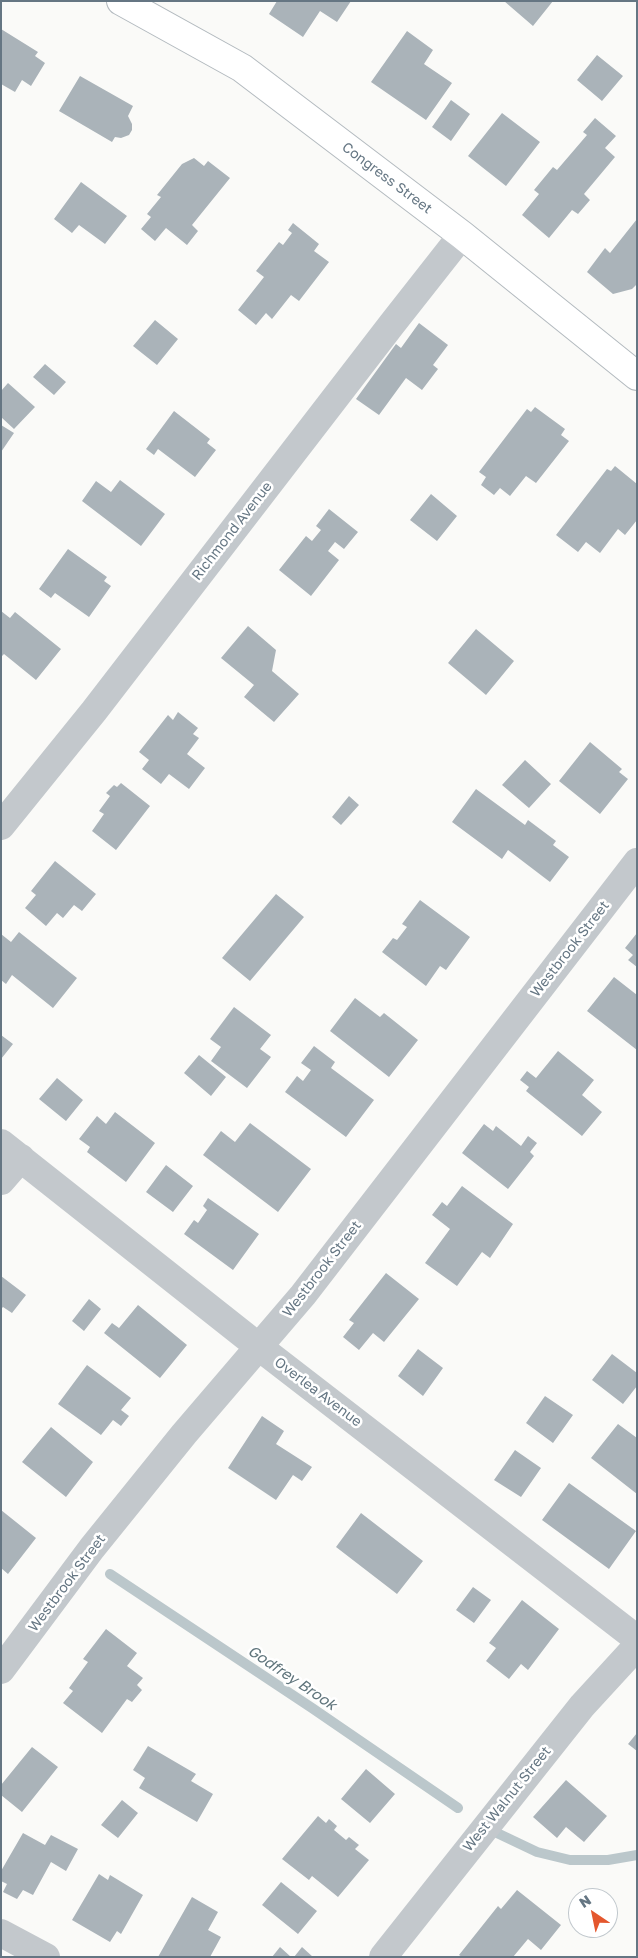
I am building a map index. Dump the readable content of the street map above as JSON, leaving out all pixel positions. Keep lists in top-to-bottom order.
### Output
{
  "streets": {
    "main road": ["Congress Street"],
    "street": [
      "Richmond Avenue",
      "Westbrook Street",
      "Overlea Avenue",
      "West Walnut Street"
    ]
  },
  "crossings": [
    ["Congress Street", "Richmond Avenue"],
    ["Westbrook Street", "Overlea Avenue"]
  ],
  "water": ["Godfrey Brook"],
  "north": "top left"
}
